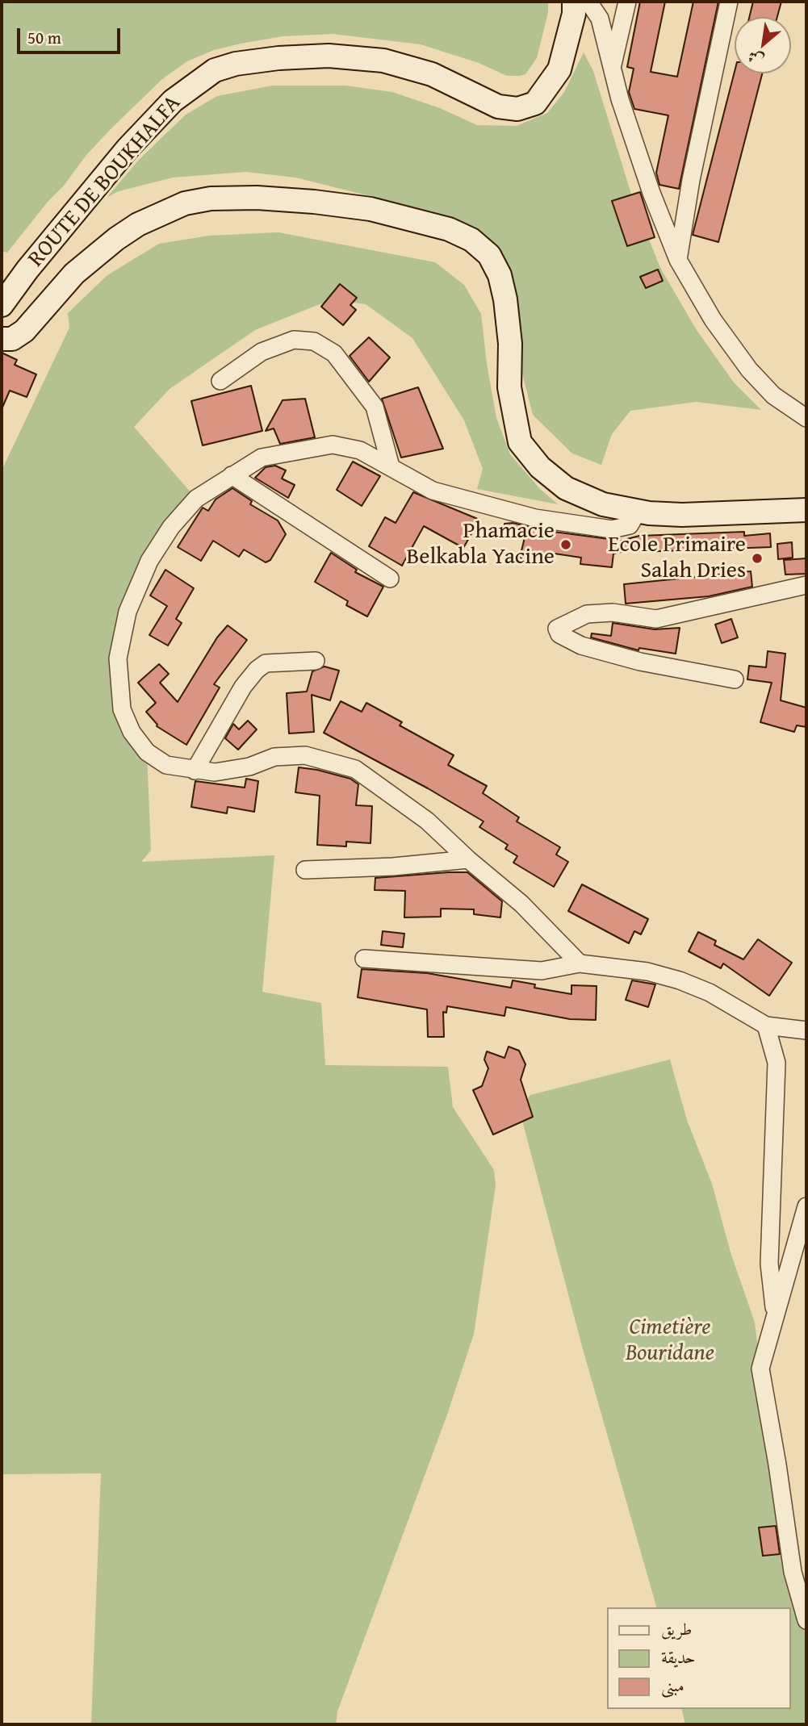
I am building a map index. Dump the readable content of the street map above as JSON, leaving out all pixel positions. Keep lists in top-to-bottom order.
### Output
{
  "streets": {
    "main road": ["ROUTE DE BOUKHALFA"]
  },
  "parks": ["Cimetière Bouridane"],
  "places": ["Phamacie Belkabla Yacine", "Ecole Primaire Salah Dries"],
  "legend": ["طريق", "حديقة", "مبنى"],
  "scale_bar": "50 m",
  "north": "bottom left"
}
